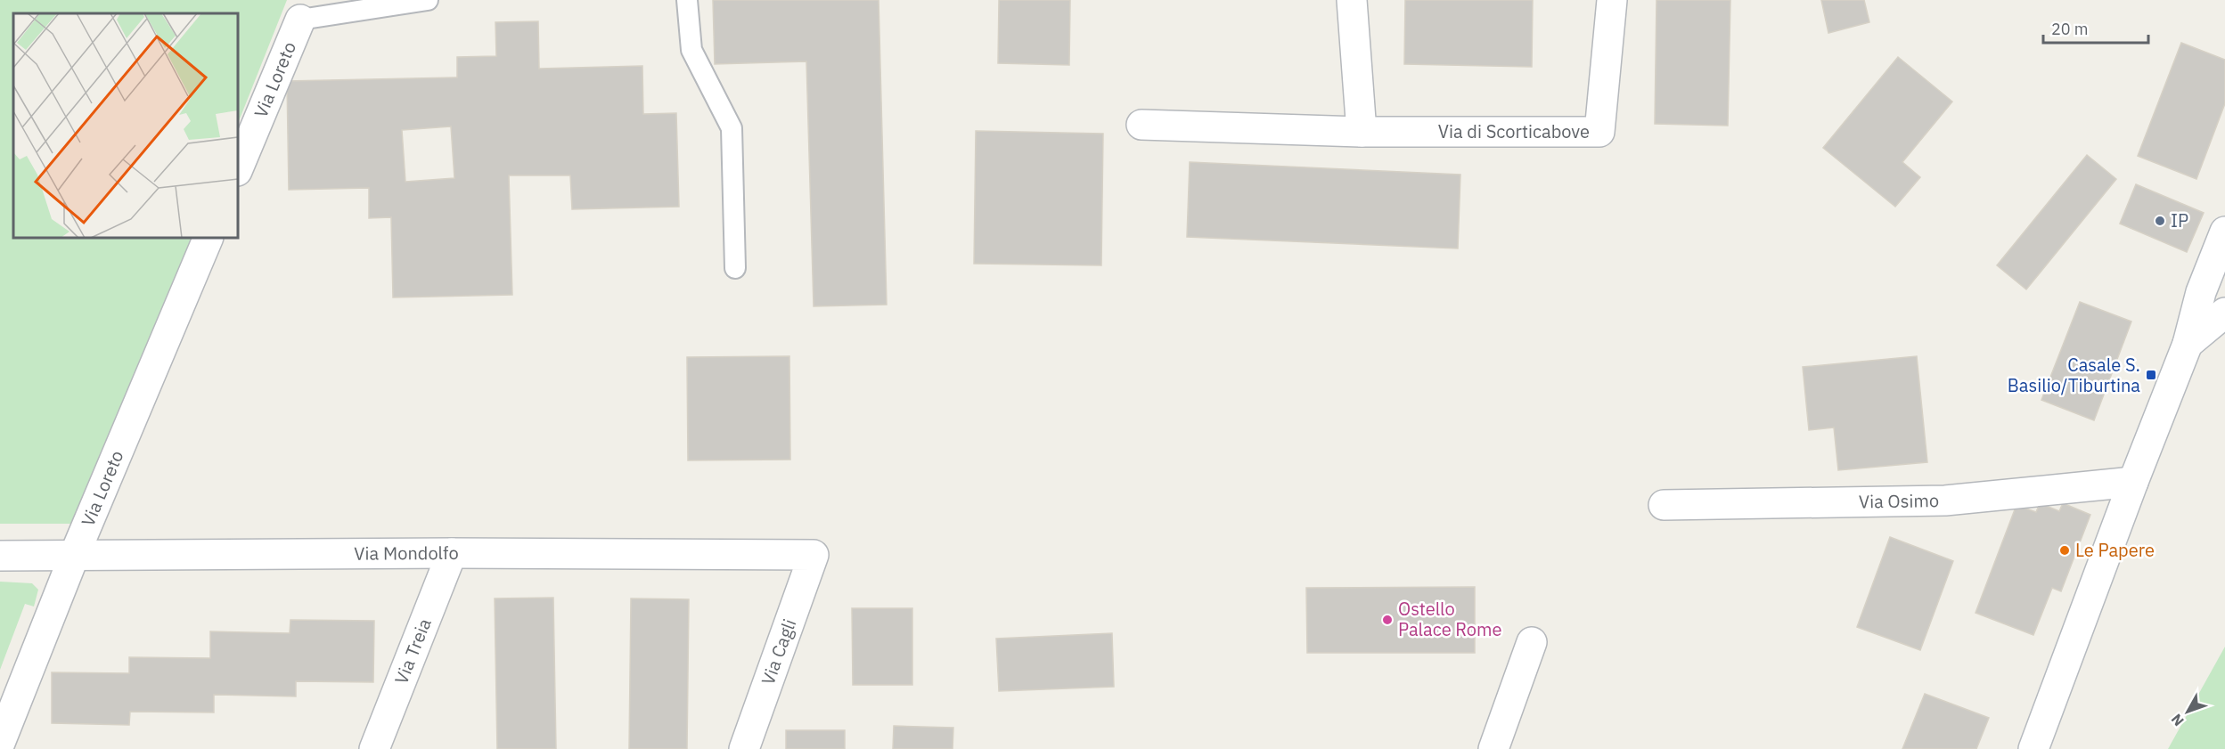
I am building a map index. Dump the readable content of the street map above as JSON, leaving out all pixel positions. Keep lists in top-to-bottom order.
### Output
{
  "streets": {
    "street": [
      "Via Loreto",
      "Via di Scorticabove",
      "Via Osimo",
      "Via Mondolfo",
      "Via Treia",
      "Via Cagli"
    ]
  },
  "crossings": [
    ["Via Loreto", "Via Mondolfo"],
    ["Via Mondolfo", "Via Treia"],
    ["Via Mondolfo", "Via Cagli"]
  ],
  "places": {
    "other": ["IP", "Le Papere", "Ostello Palace Rome"],
    "transit": ["Casale S. Basilio/Tiburtina"]
  },
  "scale_bar": "20 m",
  "north": "bottom left"
}
